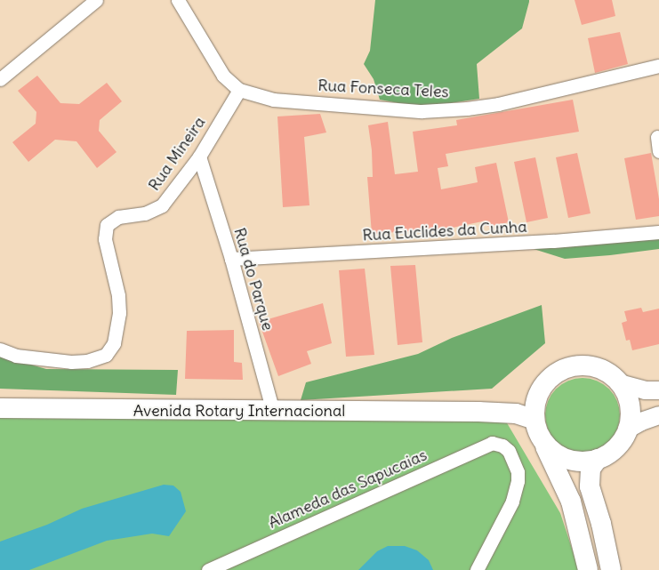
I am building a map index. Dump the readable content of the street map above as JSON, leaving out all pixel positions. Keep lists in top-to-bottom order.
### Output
{
  "streets": {
    "main road": ["Avenida Rotary Internacional"],
    "street": [
      "Rua Fonseca Teles",
      "Rua Mineira",
      "Rua Euclides da Cunha",
      "Rua do Parque",
      "Alameda das Sapucaias"
    ]
  },
  "crossings": [
    ["Rua Fonseca Teles", "Rua Mineira"],
    ["Rua Mineira", "Rua do Parque"],
    ["Rua Euclides da Cunha", "Rua do Parque"],
    ["Rua do Parque", "Avenida Rotary Internacional"]
  ]
}
